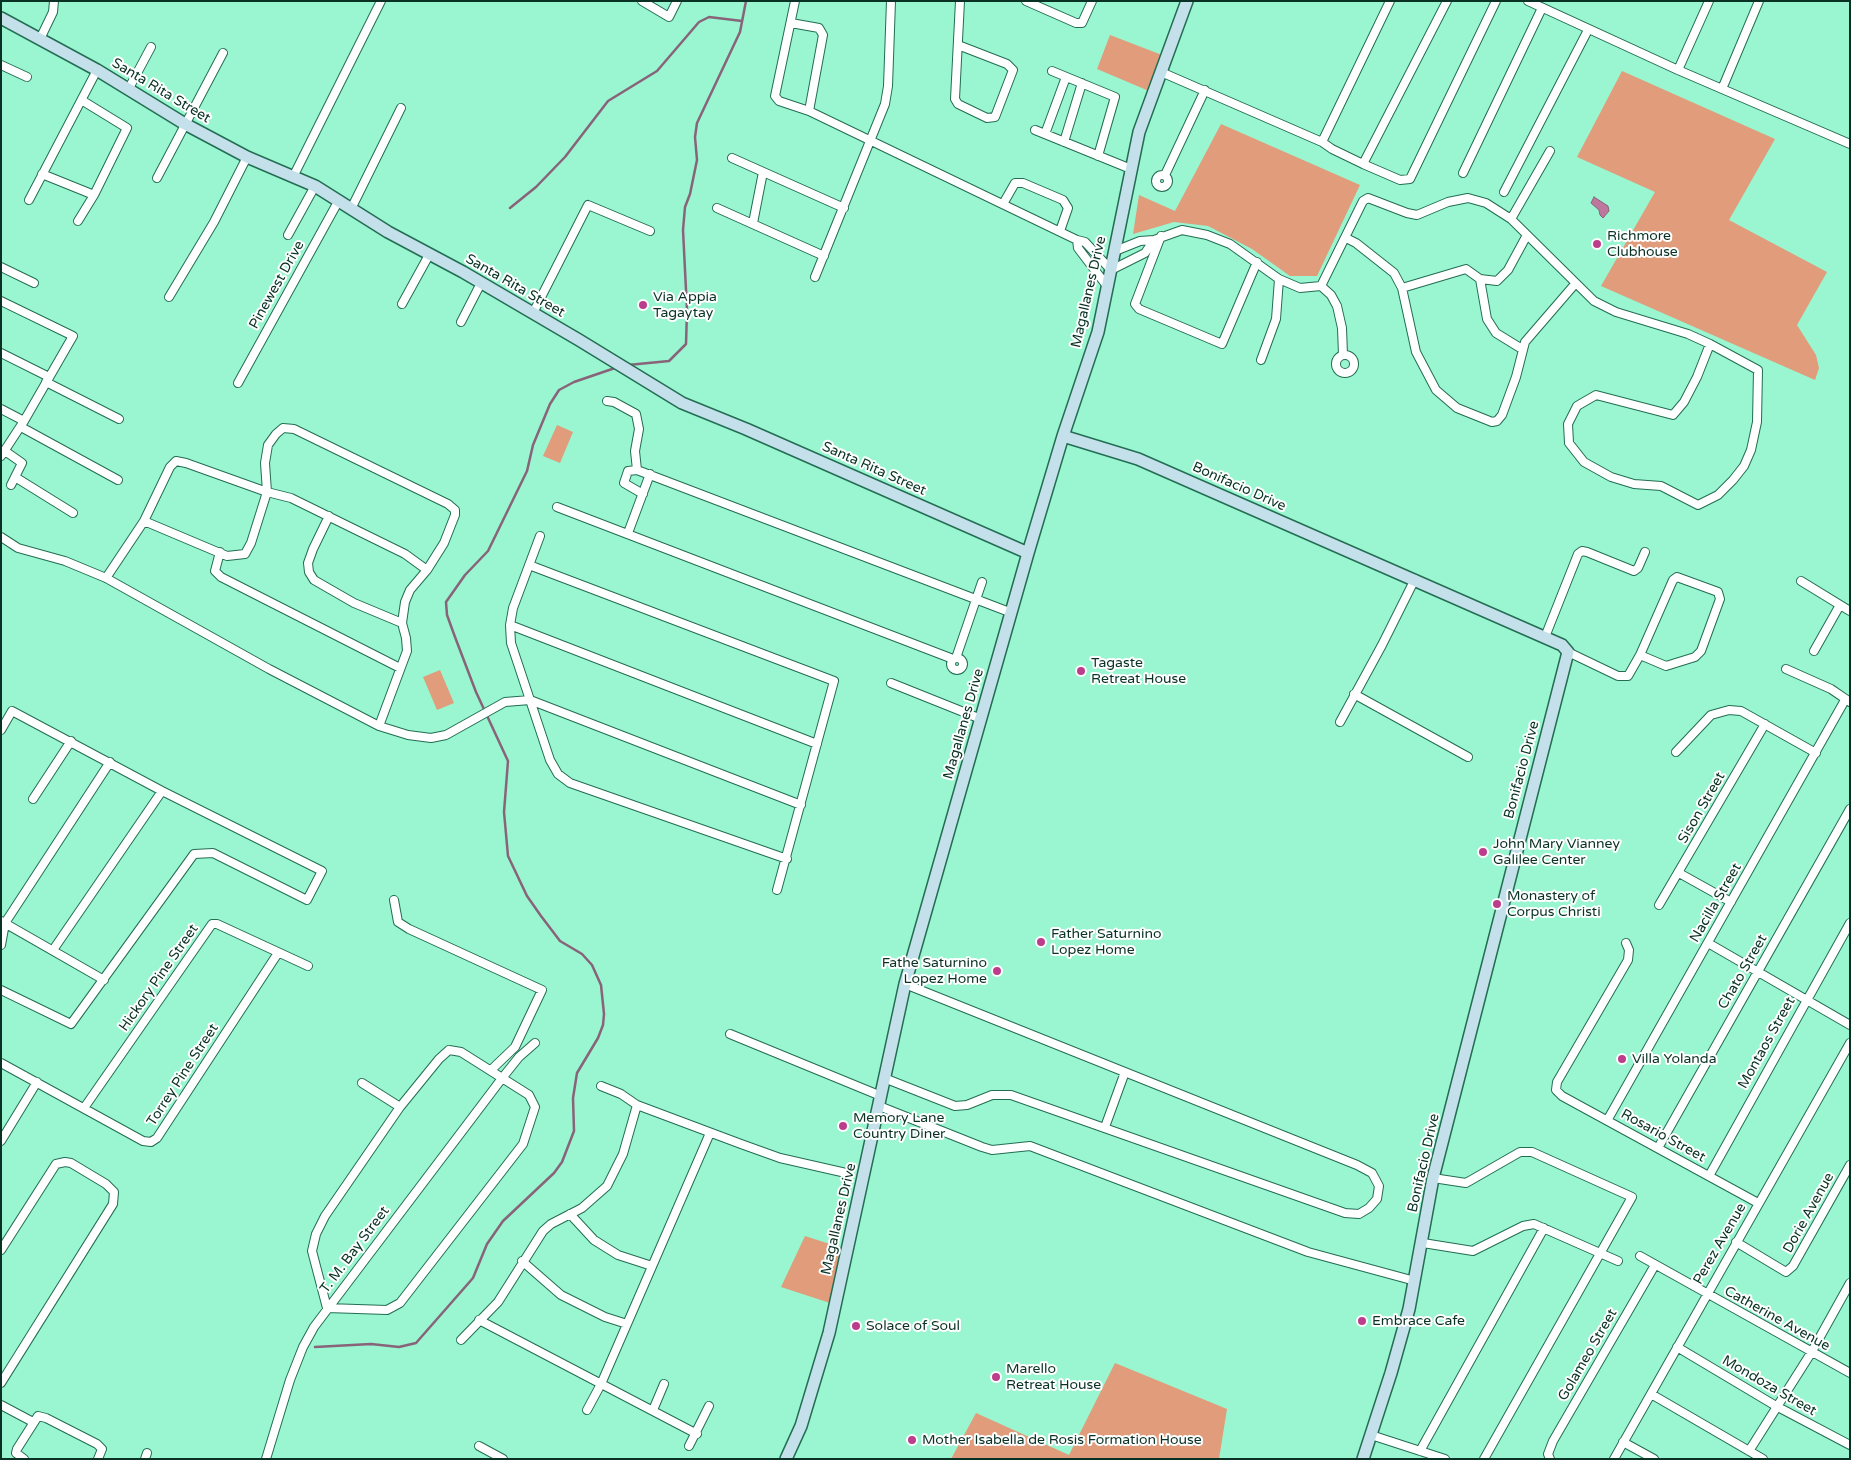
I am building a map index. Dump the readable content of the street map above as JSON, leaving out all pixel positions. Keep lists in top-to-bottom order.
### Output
{
  "streets": {
    "street": [
      "Santa Rita Street",
      "Pinewest Drive",
      "Magallanes Drive",
      "Bonifacio Drive",
      "Sison Street",
      "Nacilla Street",
      "Chato Street",
      "Hickory Pine Street",
      "Montaos Street",
      "Torrey Pine Street",
      "Rosario Street",
      "Dorie Avenue",
      "Perez Avenue",
      "T. M. Bay Street",
      "Catherine Avenue",
      "Golameo Street",
      "Mondoza Street"
    ]
  },
  "crossings": [
    ["Santa Rita Street", "Pinewest Drive"],
    ["Santa Rita Street", "Magallanes Drive"],
    ["Magallanes Drive", "Bonifacio Drive"],
    ["Nacilla Street", "Rosario Street"],
    ["Chato Street", "Rosario Street"],
    ["Hickory Pine Street", "Torrey Pine Street"],
    ["Montaos Street", "Rosario Street"],
    ["Rosario Street", "Perez Avenue"],
    ["Dorie Avenue", "Perez Avenue"],
    ["Perez Avenue", "Catherine Avenue"],
    ["Perez Avenue", "Mondoza Street"],
    ["Catherine Avenue", "Golameo Street"]
  ],
  "places": [
    "Richmore Clubhouse",
    "Via Appia Tagaytay",
    "Tagaste Retreat House",
    "John Mary Vianney Galilee Center",
    "Monastery of Corpus Christi",
    "Father Saturnino Lopez Home",
    "Fathe Saturnino Lopez Home",
    "Villa Yolanda",
    "Memory Lane Country Diner",
    "Embrace Cafe",
    "Solace of Soul",
    "Marello Retreat House",
    "Mother Isabella de Rosis Formation House"
  ]
}
